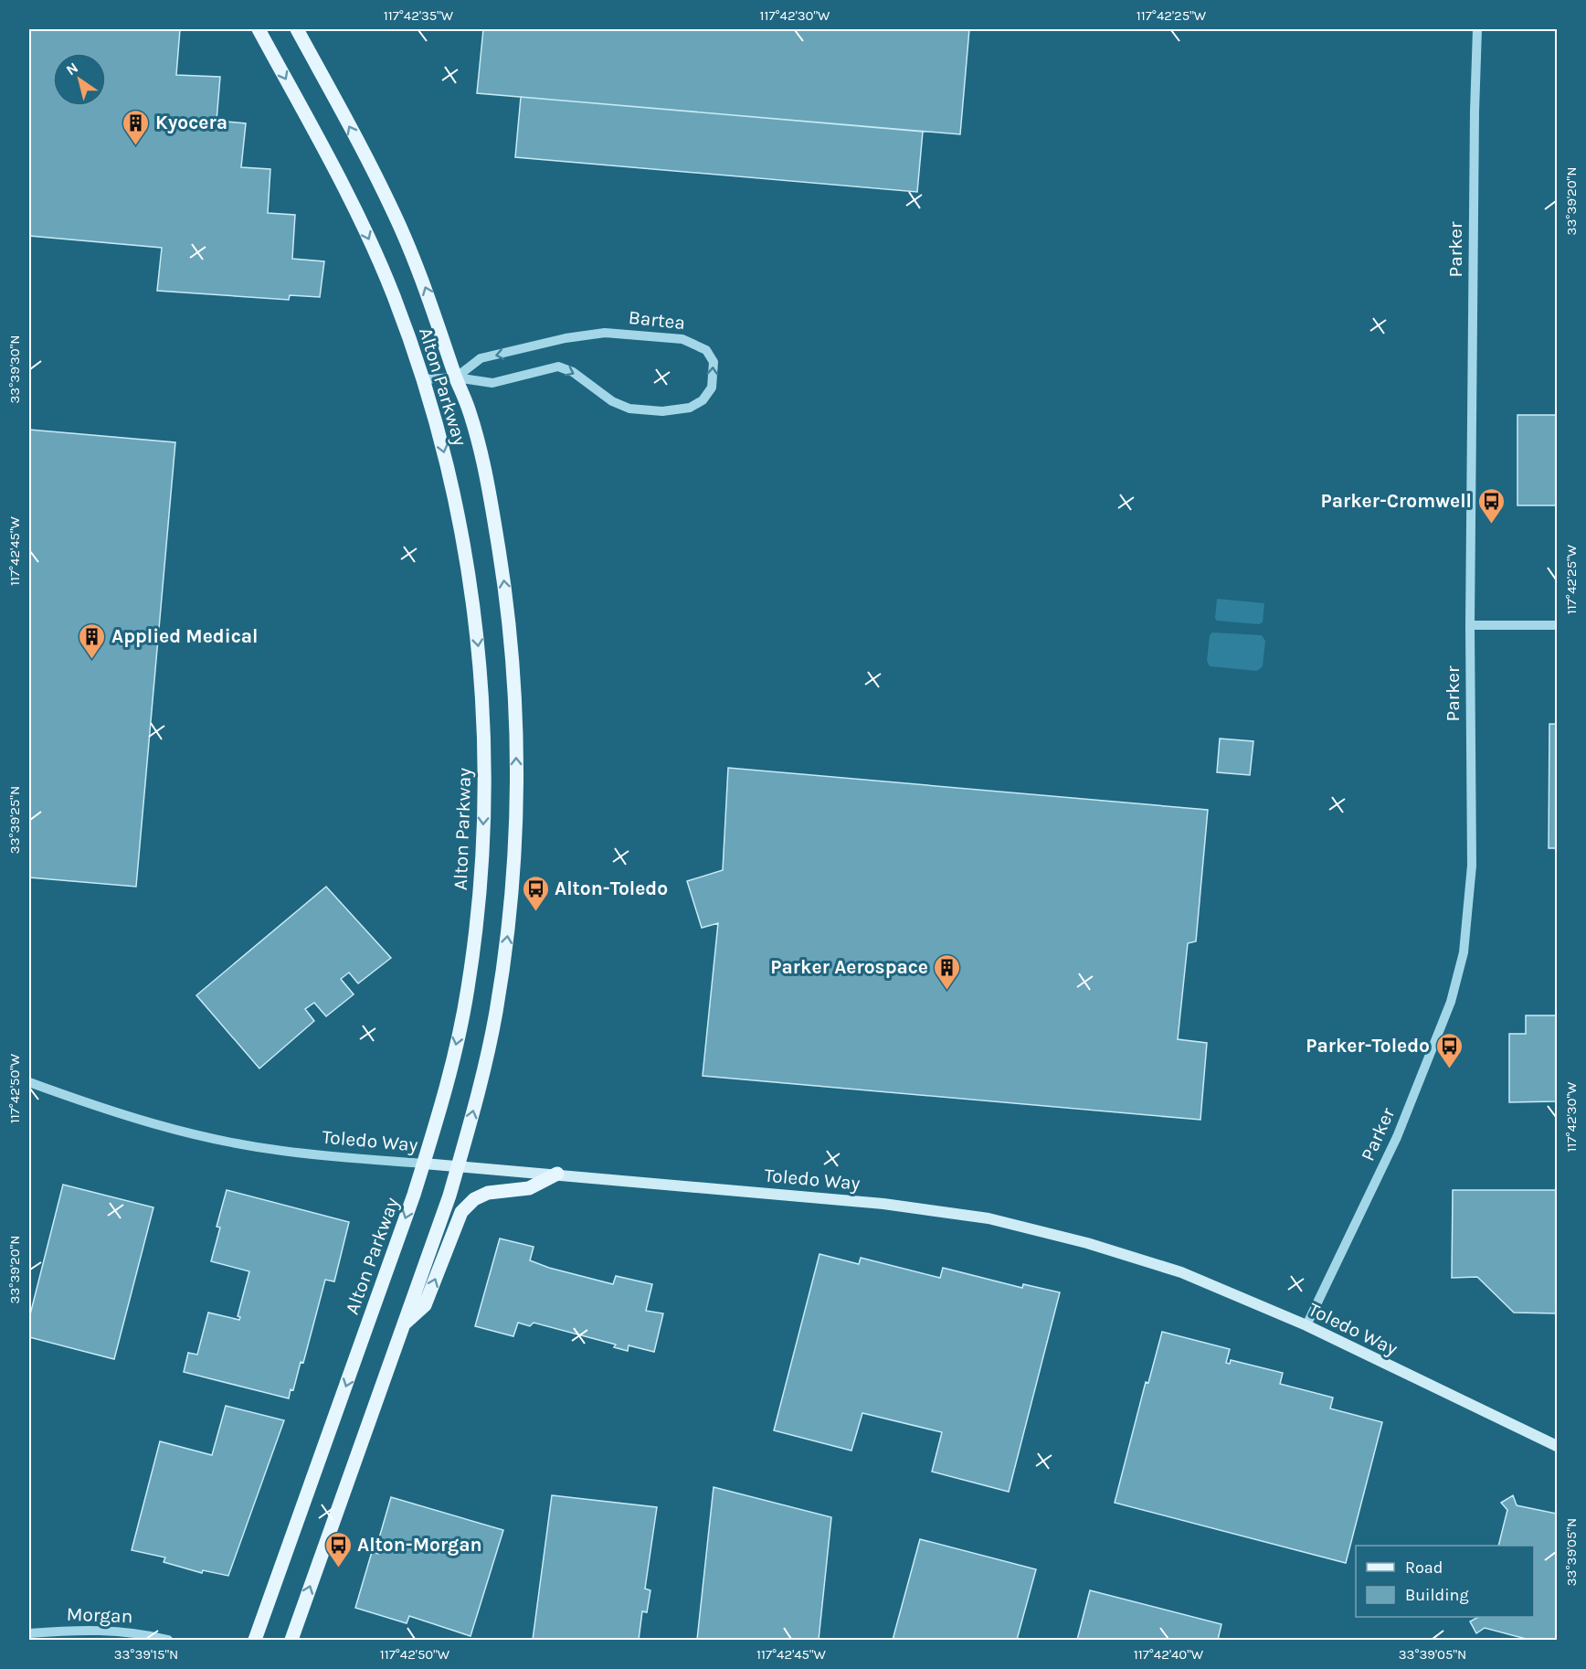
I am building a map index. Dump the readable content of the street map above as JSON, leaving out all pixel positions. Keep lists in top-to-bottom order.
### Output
{
  "streets": {
    "main road": ["Alton Parkway", "Toledo Way"],
    "street": ["Parker", "Bartea", "Morgan"]
  },
  "crossings": [
    ["Parker", "Toledo Way"],
    ["Bartea", "Alton Parkway"],
    ["Alton Parkway", "Toledo Way"]
  ],
  "places": {
    "building": ["Kyocera", "Applied Medical", "Parker Aerospace"],
    "bus stop": [
      "Parker-Cromwell",
      "Alton-Toledo",
      "Parker-Toledo",
      "Alton-Morgan"
    ]
  },
  "legend": ["Road", "Building"],
  "north": "top left",
  "coordinates": [
    "117°42'35\"W",
    "117°42'30\"W",
    "117°42'25\"W",
    "33°39'20\"N",
    "33°39'30\"N",
    "117°42'45\"W",
    "33°39'25\"N",
    "117°42'50\"W",
    "33°39'05\"N",
    "33°39'15\"N",
    "117°42'40\"W"
  ]
}
